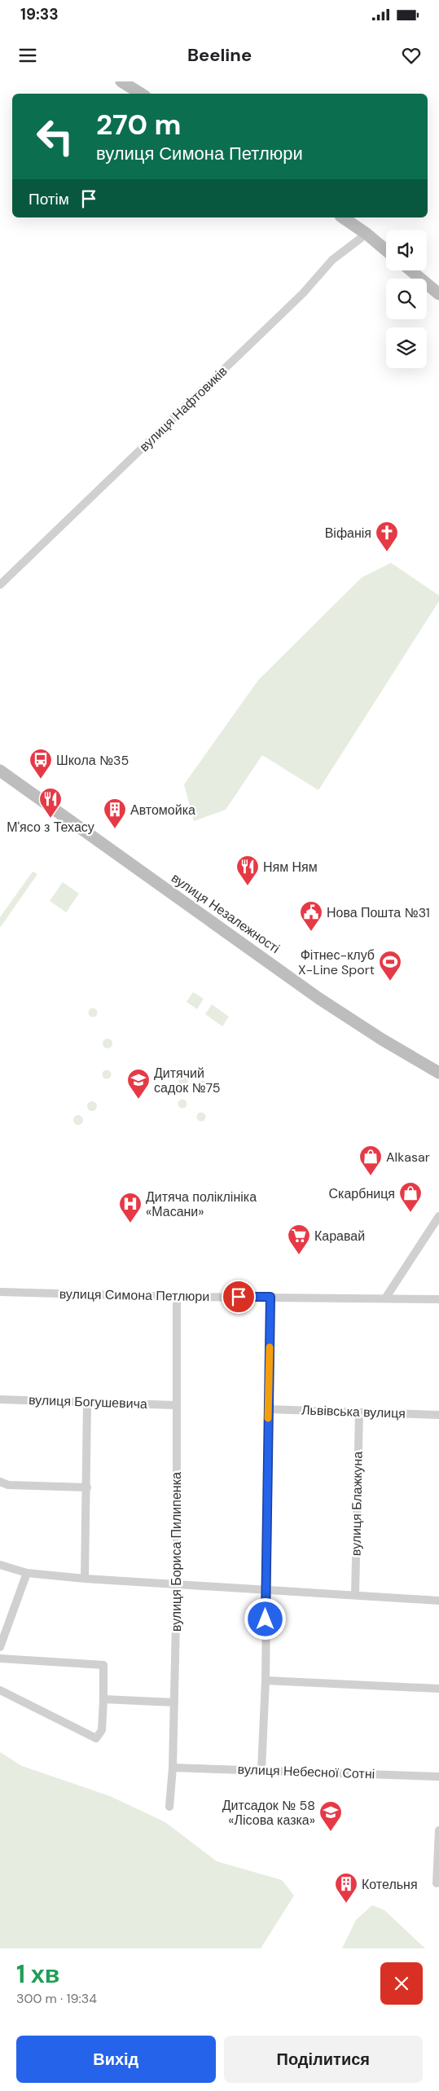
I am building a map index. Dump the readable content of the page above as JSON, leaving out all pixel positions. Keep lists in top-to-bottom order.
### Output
{
  "streets": {
    "street": [
      "вулиця Нафтовиків",
      "вулиця Незалежності",
      "вулиця Симона Петлюри",
      "вулиця Богушевича",
      "Львівська вулиця",
      "вулиця Блажкуна",
      "вулиця Бориса Пилипенка",
      "вулиця Небесної Сотні"
    ]
  },
  "crossings": [
    ["вулиця Симона Петлюри", "вулиця Бориса Пилипенка"],
    ["вулиця Богушевича", "вулиця Бориса Пилипенка"],
    ["Львівська вулиця", "вулиця Блажкуна"],
    ["вулиця Бориса Пилипенка", "вулиця Небесної Сотні"]
  ],
  "places": {
    "church": ["Віфанія"],
    "bus stop": ["Школа №35"],
    "restaurant": ["М'ясо з Техасу", "Ням Ням"],
    "building": ["Автомойка", "Котельня"],
    "public building": ["Нова Пошта №31"],
    "sports": ["Фітнес-клуб X-Line Sport"],
    "school or university": ["Дитячий садок №75", "Дитсадок № 58 «Лісова казка»"],
    "shop": ["Alkasar", "Скарбниця"],
    "hospital": ["Дитяча поліклініка «Масани»"],
    "supermarket": ["Каравай"]
  },
  "page": {
    "status": "19:33",
    "header": "Beeline",
    "turn": ["270 m", "вулиця Симона Петлюри"],
    "then": "Потім",
    "heading": ["1 хв", "300 m · 19:34"],
    "buttons": ["Вихід", "Поділитися"]
  }
}
